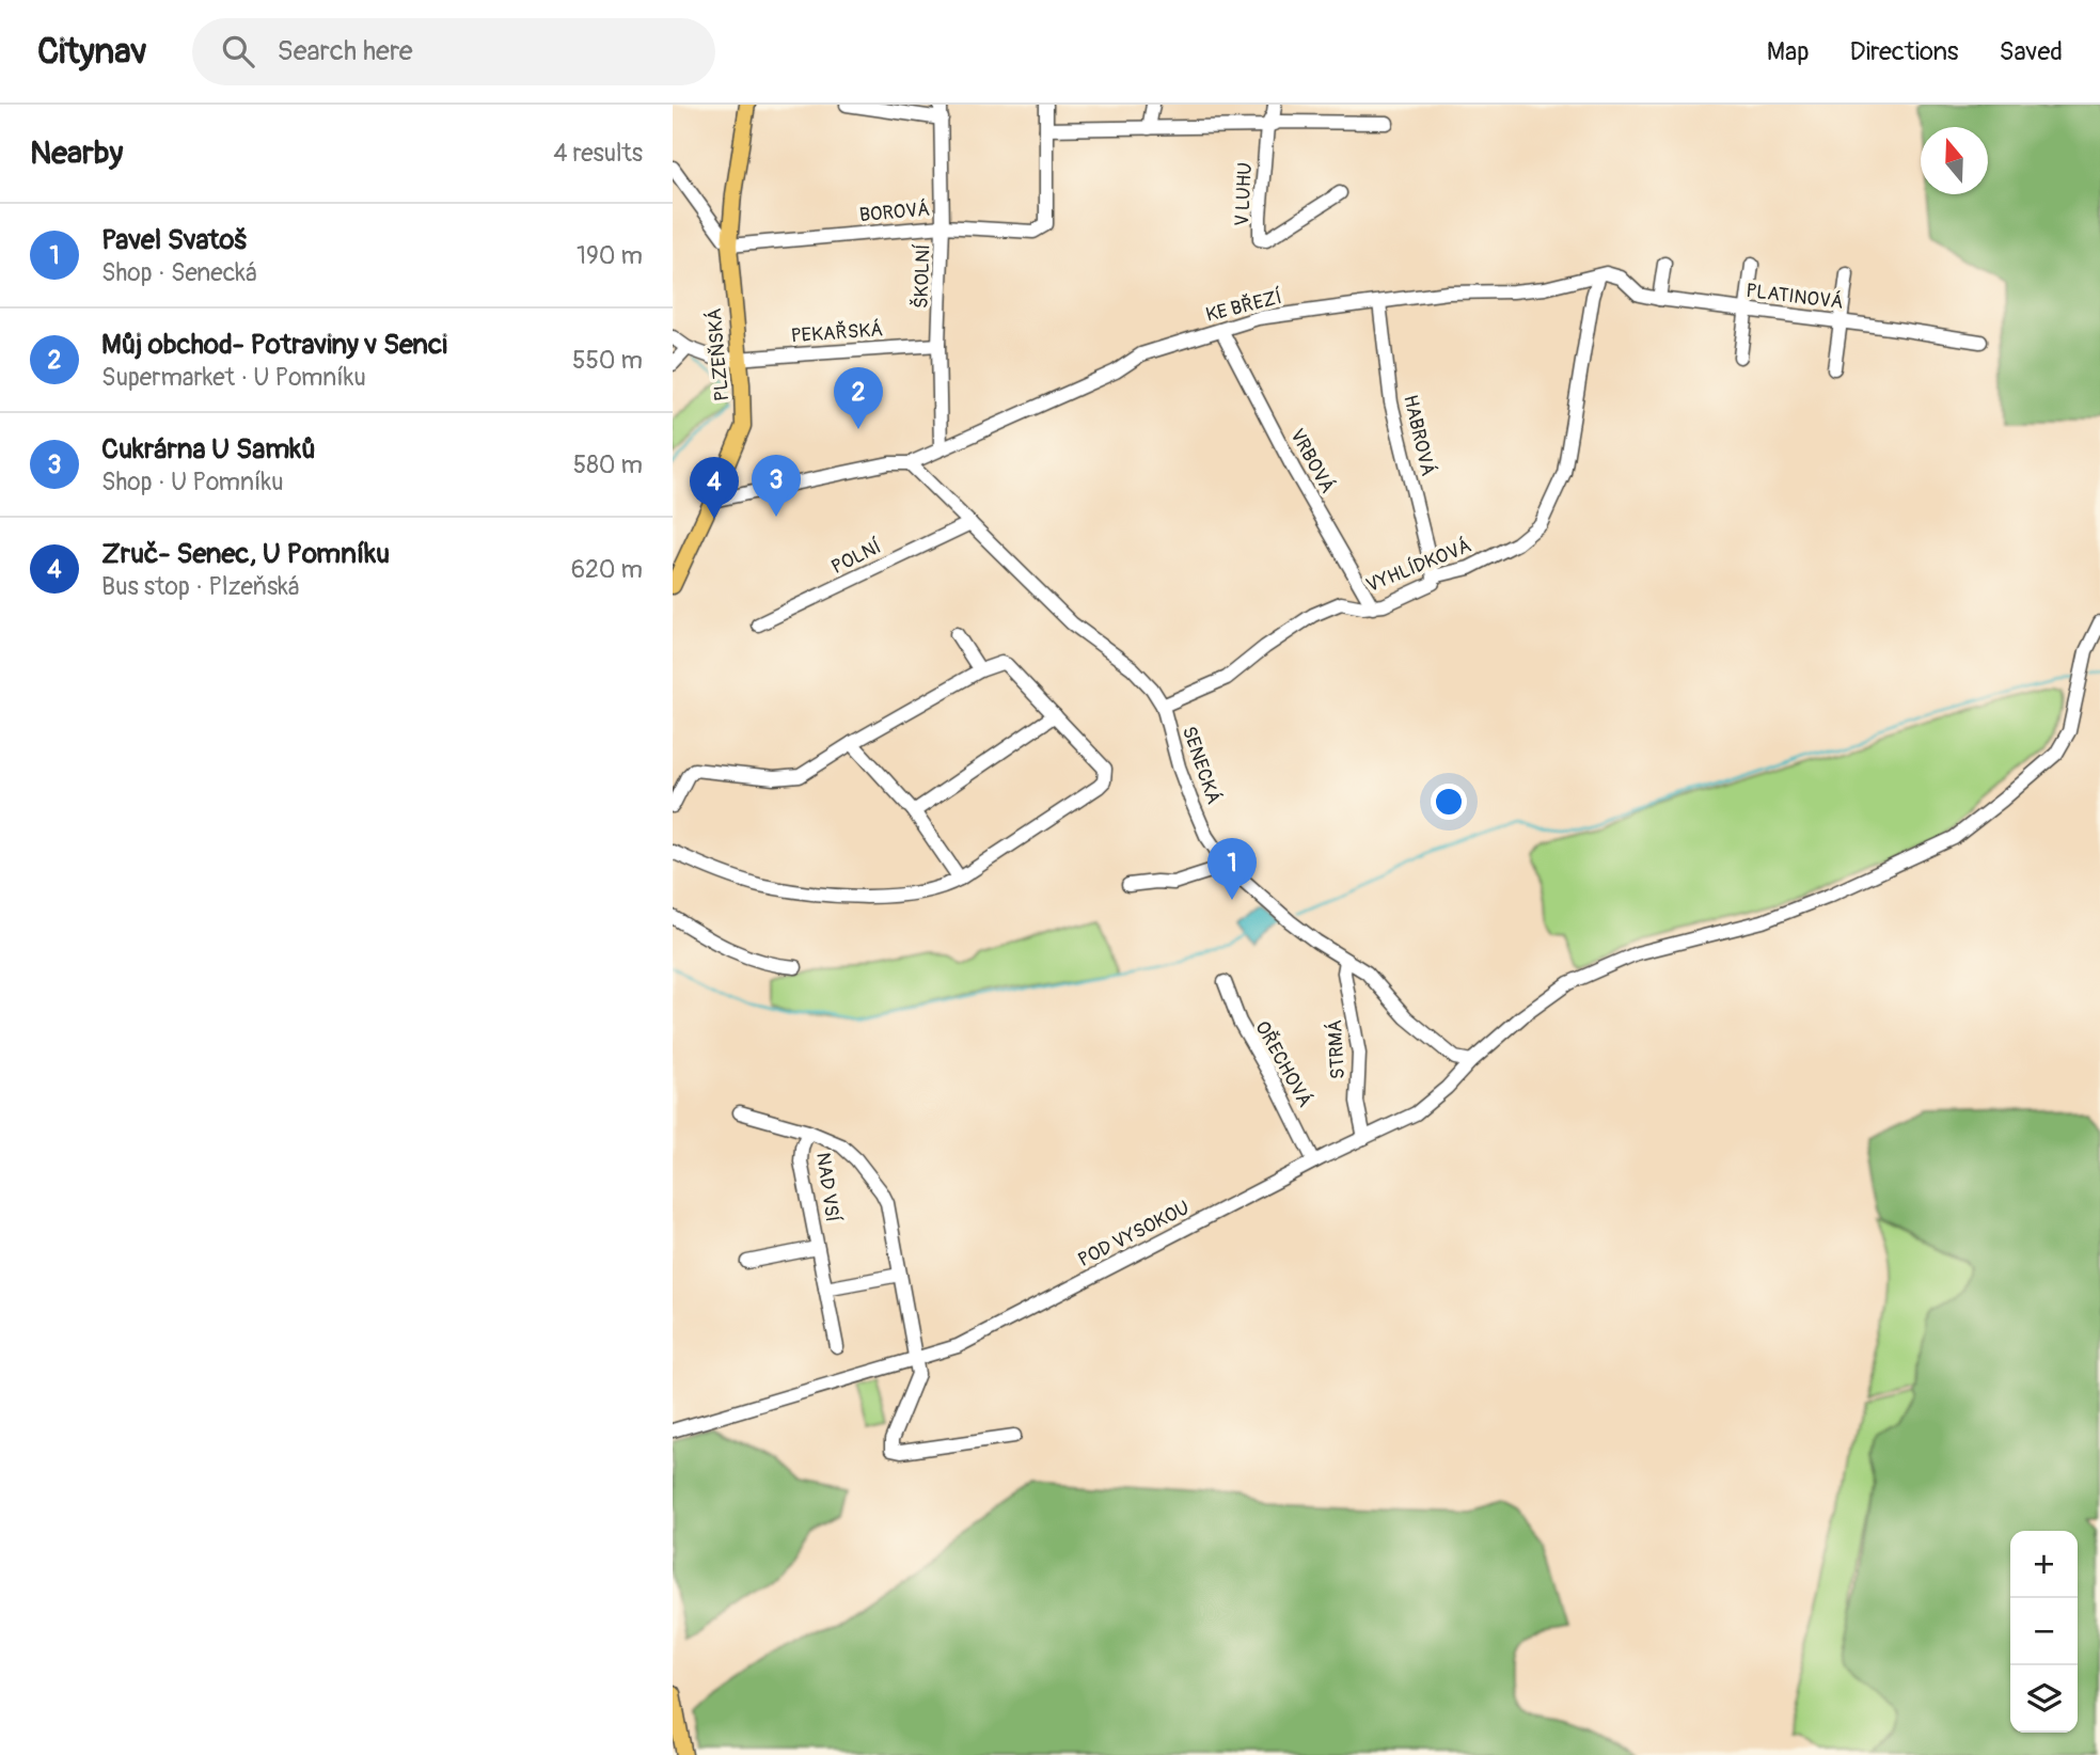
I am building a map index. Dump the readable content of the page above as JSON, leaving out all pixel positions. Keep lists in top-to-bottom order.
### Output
{
  "streets": {
    "main road": ["PLZEŇSKÁ"],
    "street": [
      "V LUHU",
      "BOROVÁ",
      "ŠKOLNÍ",
      "PLATINOVÁ",
      "KE BŘEZÍ",
      "PEKAŘSKÁ",
      "HABROVÁ",
      "VRBOVÁ",
      "POLNÍ",
      "VYHLÍDKOVÁ",
      "SENECKÁ",
      "STRMÁ",
      "OŘECHOVÁ",
      "NAD VSÍ",
      "POD VYSOKOU"
    ]
  },
  "crossings": [
    ["BOROVÁ", "ŠKOLNÍ"],
    ["BOROVÁ", "PLZEŇSKÁ"],
    ["ŠKOLNÍ", "KE BŘEZÍ"],
    ["ŠKOLNÍ", "PEKAŘSKÁ"],
    ["PLATINOVÁ", "KE BŘEZÍ"],
    ["PLATINOVÁ", "VYHLÍDKOVÁ"],
    ["KE BŘEZÍ", "PLZEŇSKÁ"],
    ["KE BŘEZÍ", "HABROVÁ"],
    ["KE BŘEZÍ", "VRBOVÁ"],
    ["KE BŘEZÍ", "VYHLÍDKOVÁ"],
    ["KE BŘEZÍ", "SENECKÁ"],
    ["PEKAŘSKÁ", "PLZEŇSKÁ"],
    ["HABROVÁ", "VYHLÍDKOVÁ"],
    ["VRBOVÁ", "VYHLÍDKOVÁ"],
    ["POLNÍ", "SENECKÁ"],
    ["VYHLÍDKOVÁ", "SENECKÁ"],
    ["SENECKÁ", "STRMÁ"],
    ["SENECKÁ", "POD VYSOKOU"],
    ["STRMÁ", "POD VYSOKOU"],
    ["OŘECHOVÁ", "POD VYSOKOU"],
    ["NAD VSÍ", "POD VYSOKOU"]
  ],
  "north": "top",
  "page": {
    "header": "Citynav",
    "search": "Search here",
    "nav": ["Map", "Directions", "Saved"],
    "heading": ["Nearby", "4 results"],
    "list": [
      {
        "mark": "1",
        "name": "Pavel Svatoš",
        "note": "Shop · Senecká",
        "value": "190 m"
      },
      {
        "mark": "2",
        "name": "Můj obchod- Potraviny v Senci",
        "note": "Supermarket · U Pomníku",
        "value": "550 m"
      },
      {
        "mark": "3",
        "name": "Cukrárna U Samků",
        "note": "Shop · U Pomníku",
        "value": "580 m"
      },
      {
        "mark": "4",
        "name": "Zruč- Senec, U Pomníku",
        "note": "Bus stop · Plzeňská",
        "value": "620 m"
      }
    ],
    "pins": [
      "2",
      "3",
      "4",
      "1"
    ],
    "map_buttons": ["+", "−"]
  }
}
